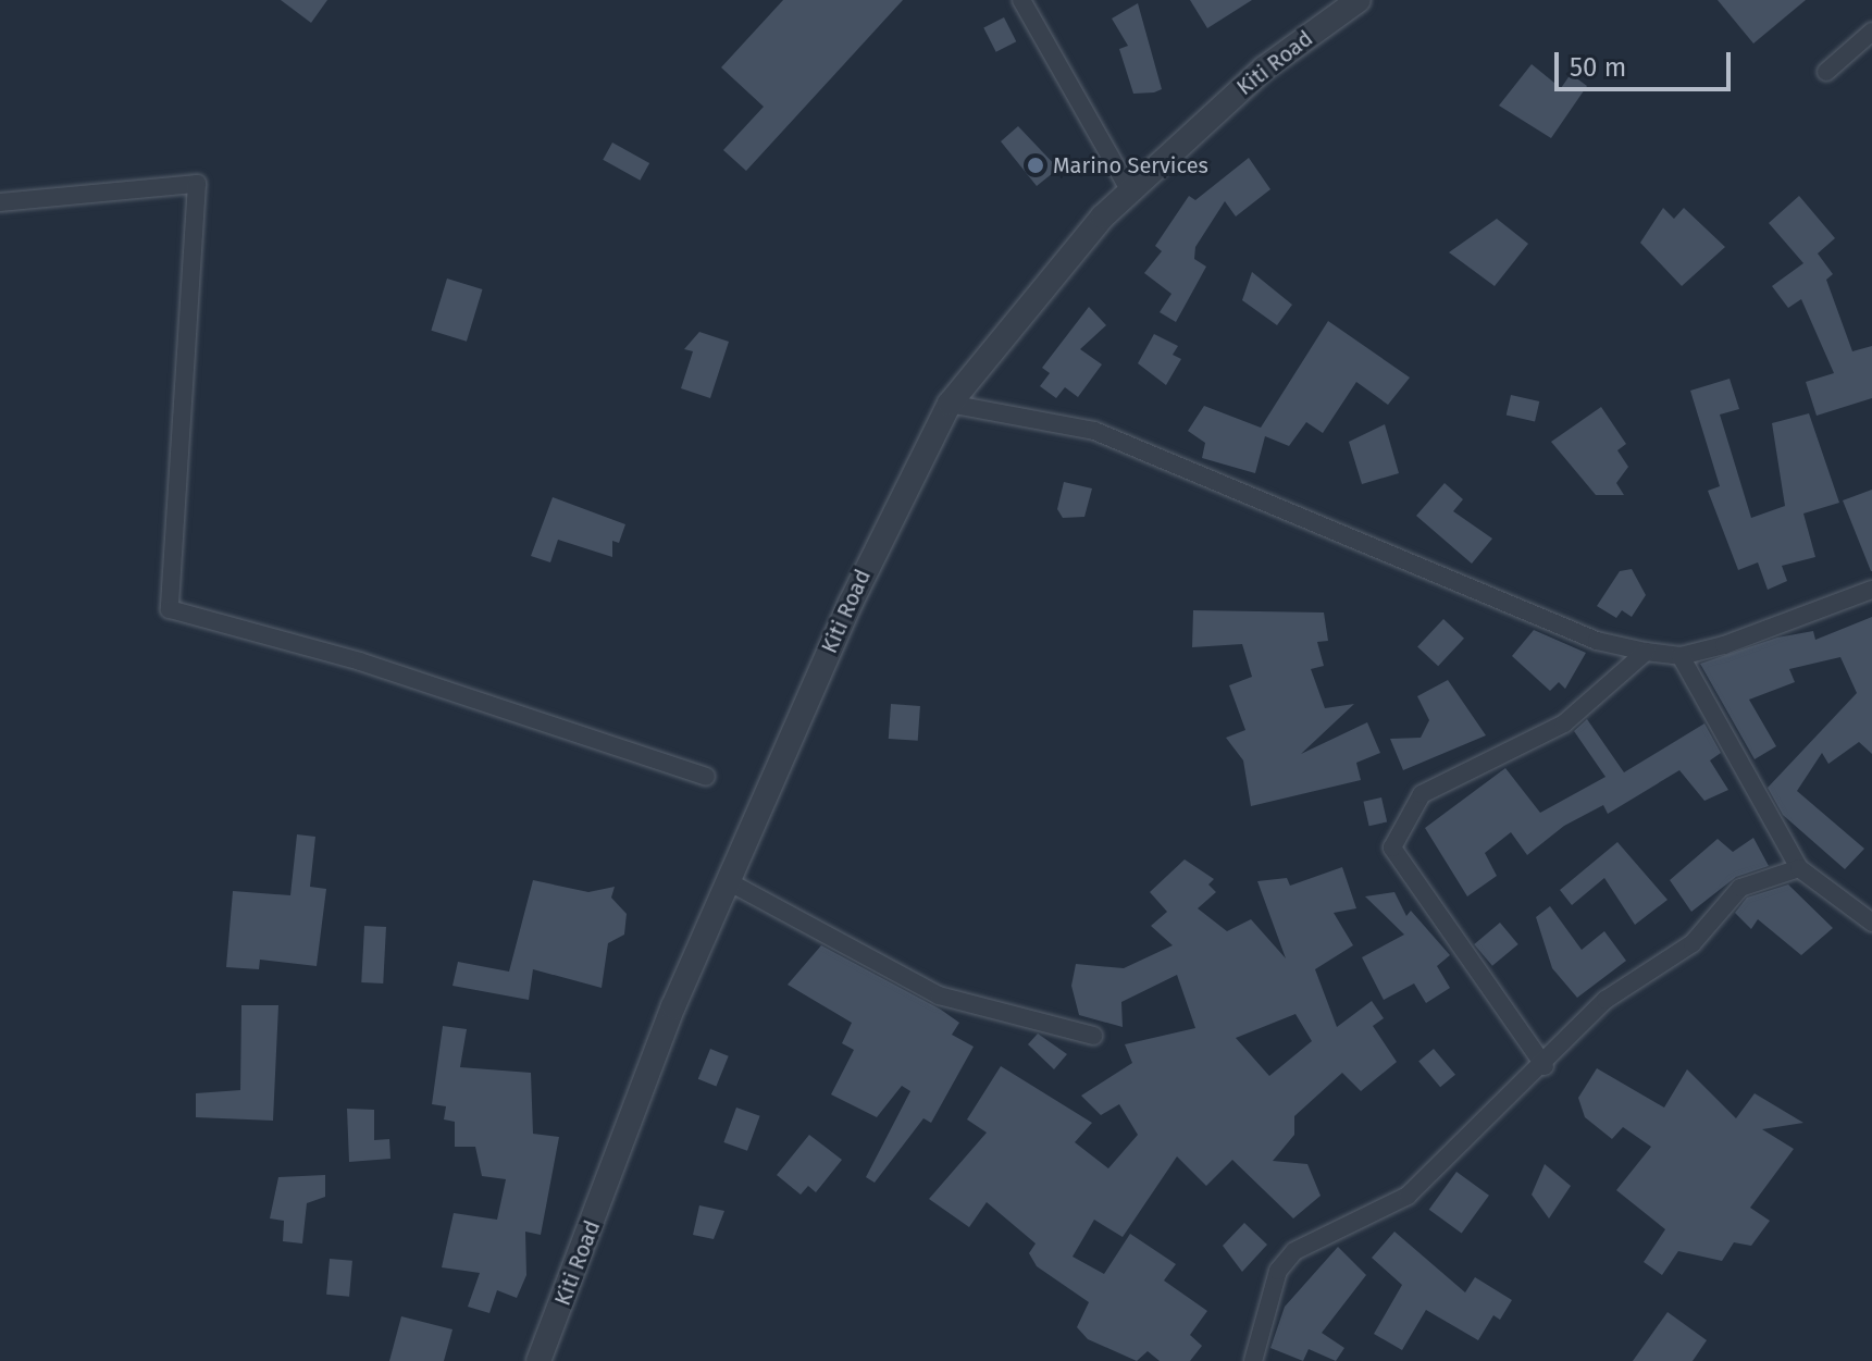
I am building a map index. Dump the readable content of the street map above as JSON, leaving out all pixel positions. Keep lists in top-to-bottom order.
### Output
{
  "streets": {
    "street": ["Kiti Road"]
  },
  "places": ["Marino Services"],
  "scale_bar": "50 m"
}
